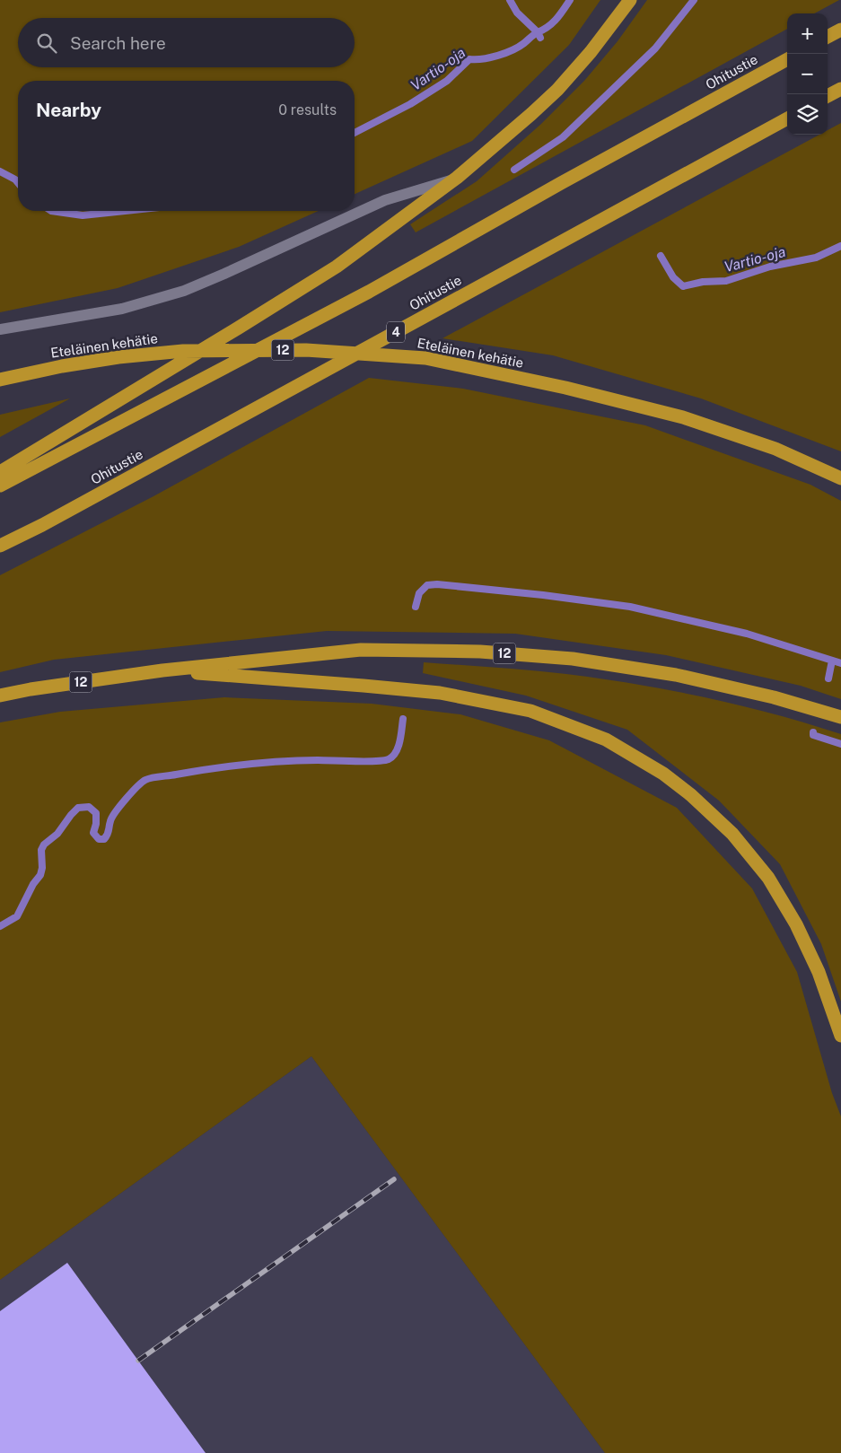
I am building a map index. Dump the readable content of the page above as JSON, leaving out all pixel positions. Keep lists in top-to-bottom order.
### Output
{
  "streets": {
    "highway": [
      "Ohitustie",
      "4",
      "Eteläinen kehätie",
      "12"
    ]
  },
  "water": ["Vartio-oja"],
  "page": {
    "map_buttons": ["+", "−"],
    "search": "Search here",
    "heading": ["Nearby", "0 results"]
  }
}
